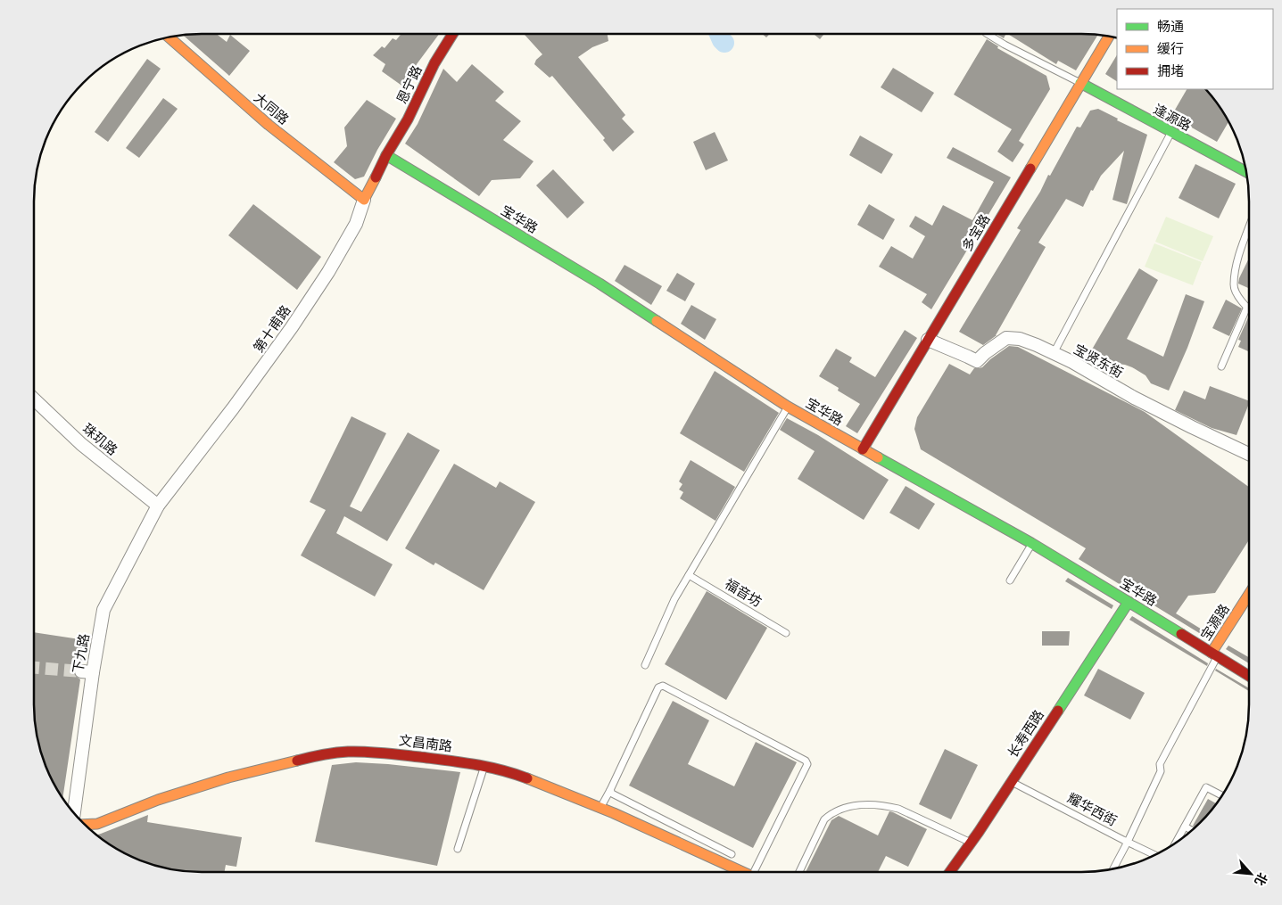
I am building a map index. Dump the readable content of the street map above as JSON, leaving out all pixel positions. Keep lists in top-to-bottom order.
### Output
{
  "streets": {
    "street": [
      "恩宁路",
      "大同路",
      "逢源路",
      "宝华路",
      "多宝路",
      "第十甫路",
      "宝贤东街",
      "珠玑路",
      "宝源路",
      "下九路",
      "长寿西路",
      "文昌南路"
    ],
    "lane": ["福音坊", "耀华西街"]
  },
  "crossings": [
    ["恩宁路", "宝华路"],
    ["恩宁路", "第十甫路"],
    ["大同路", "第十甫路"],
    ["逢源路", "多宝路"],
    ["宝华路", "多宝路"],
    ["宝华路", "第十甫路"],
    ["宝华路", "宝源路"],
    ["宝华路", "长寿西路"],
    ["多宝路", "宝贤东街"],
    ["第十甫路", "珠玑路"],
    ["第十甫路", "下九路"],
    ["珠玑路", "下九路"],
    ["长寿西路", "耀华西街"]
  ],
  "legend": ["畅通", "缓行", "拥堵"],
  "north": "bottom right"
}
